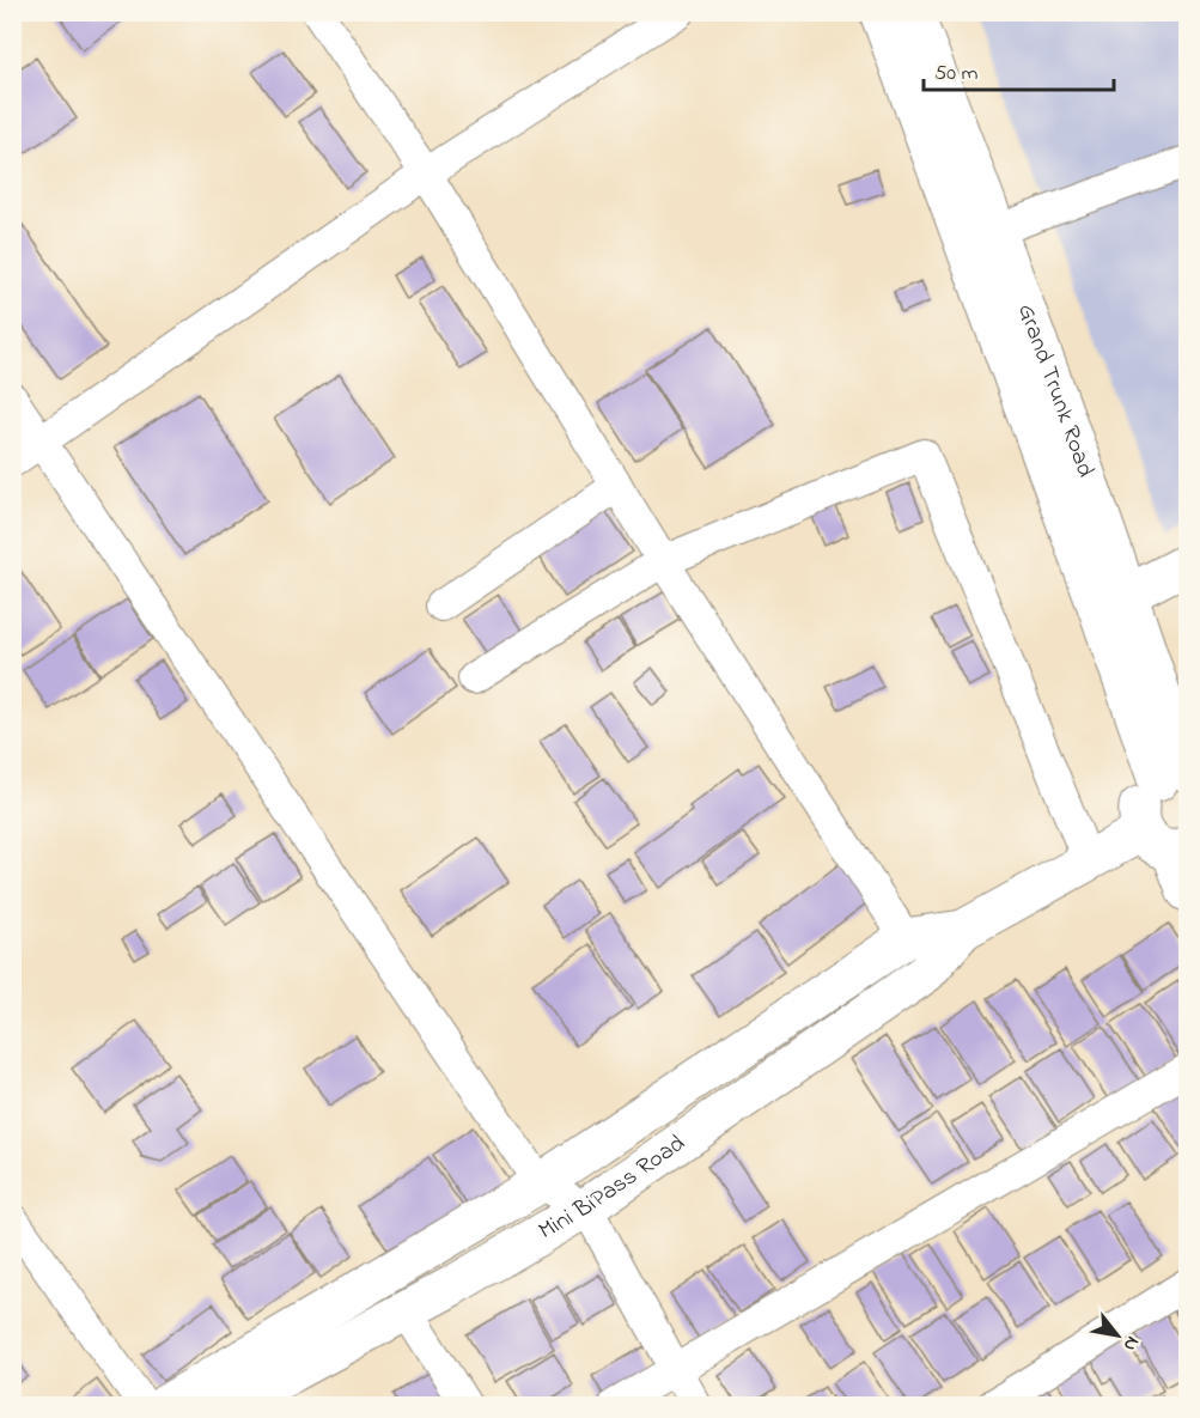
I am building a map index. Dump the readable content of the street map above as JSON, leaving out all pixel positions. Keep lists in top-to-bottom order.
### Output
{
  "streets": {
    "street": ["Grand Trunk Road", "Mini BiPass Road"]
  },
  "scale_bar": "50 m",
  "north": "bottom right"
}
